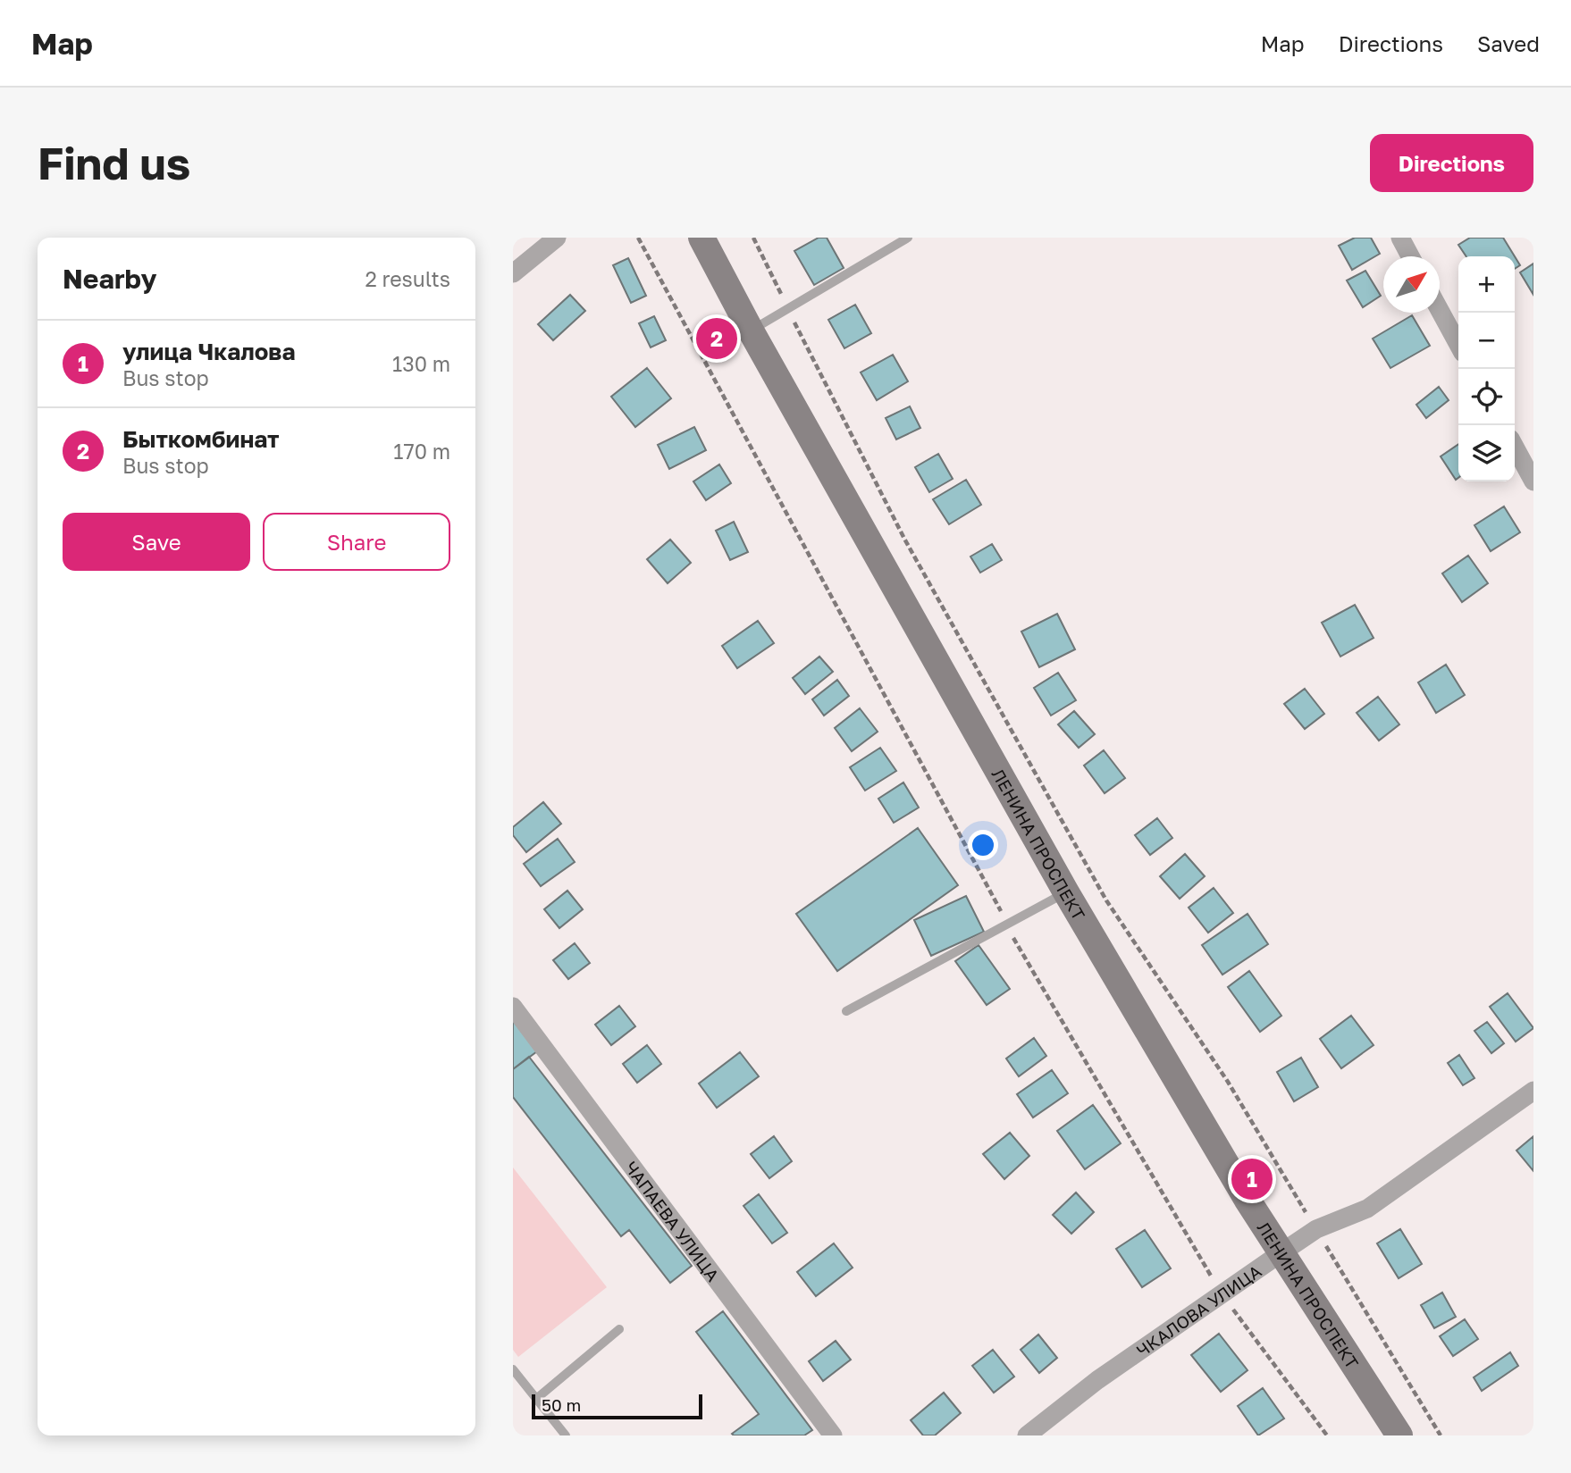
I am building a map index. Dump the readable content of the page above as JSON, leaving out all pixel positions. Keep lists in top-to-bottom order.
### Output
{
  "streets": {
    "main road": ["ЛЕНИНА ПРОСПЕКТ"],
    "street": ["ЧАПАЕВА УЛИЦА", "ЧКАЛОВА УЛИЦА"]
  },
  "crossings": [
    ["ЛЕНИНА ПРОСПЕКТ", "ЧКАЛОВА УЛИЦА"]
  ],
  "scale_bar": "50 m",
  "north": "top right",
  "page": {
    "header": "Map",
    "nav": ["Map", "Directions", "Saved"],
    "buttons": [
      "Directions",
      ["Save", "Share"]
    ],
    "title": "Find us",
    "heading": ["Nearby", "2 results"],
    "map_buttons": ["+", "−"],
    "pins": ["2", "1"],
    "list": [
      {
        "mark": "1",
        "name": "улица Чкалова",
        "note": "Bus stop",
        "value": "130 m"
      },
      {
        "mark": "2",
        "name": "Быткомбинат",
        "note": "Bus stop",
        "value": "170 m"
      }
    ],
    "scale": "50 m"
  }
}
